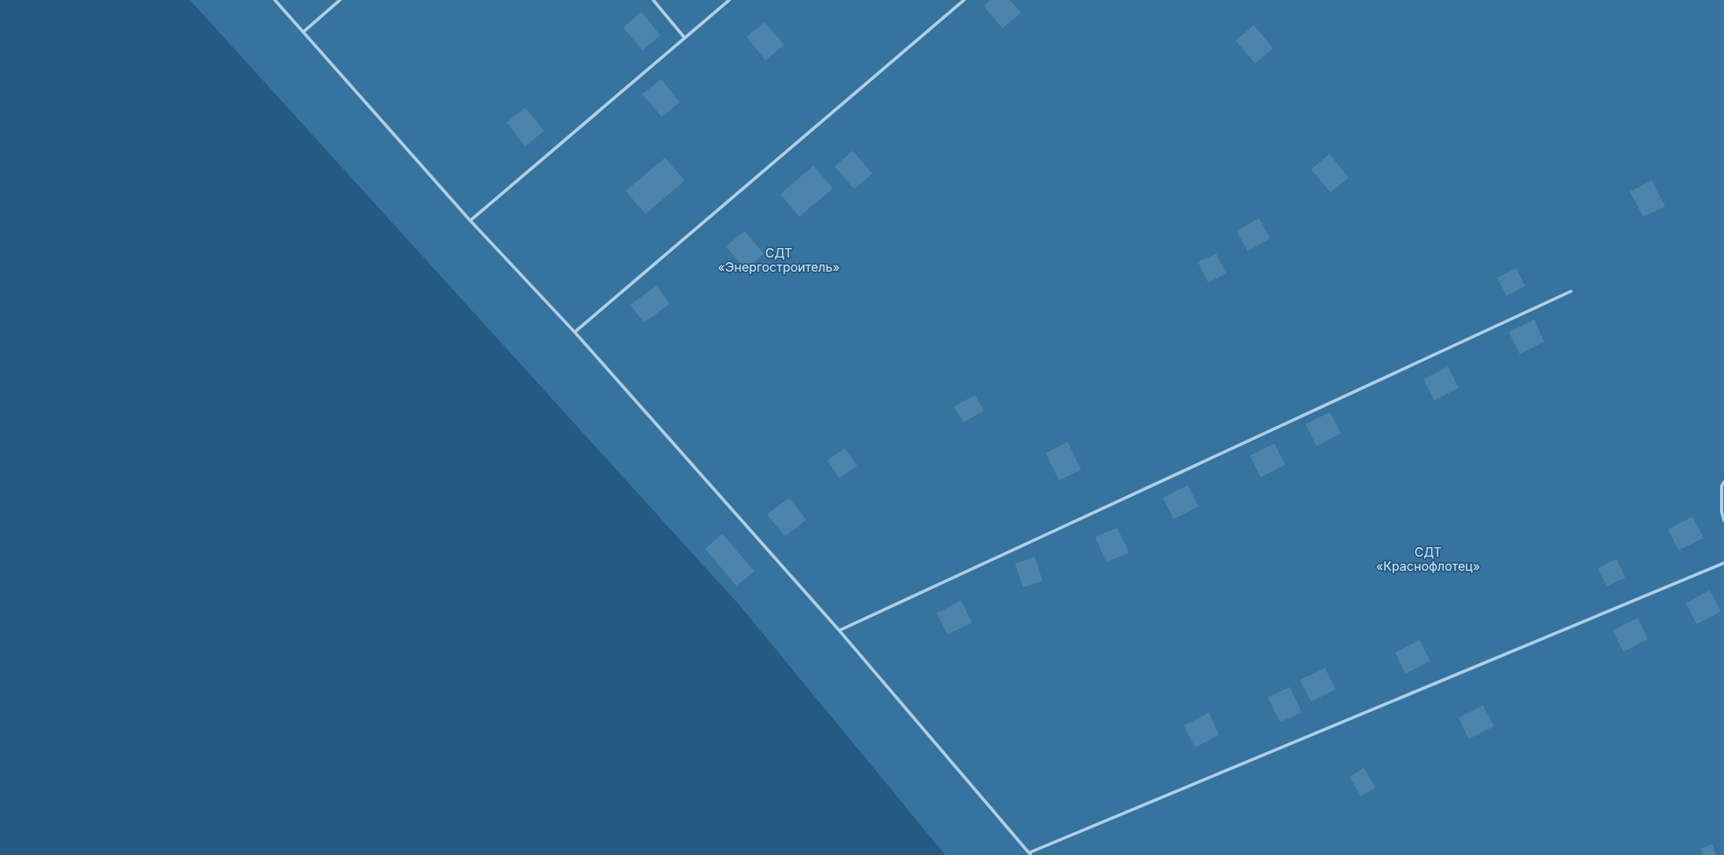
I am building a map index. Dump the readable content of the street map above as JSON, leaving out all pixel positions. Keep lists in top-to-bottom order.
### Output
{
  "parks": ["СДТ «Энергостроитель»", "СДТ «Краснофлотец»"]
}
